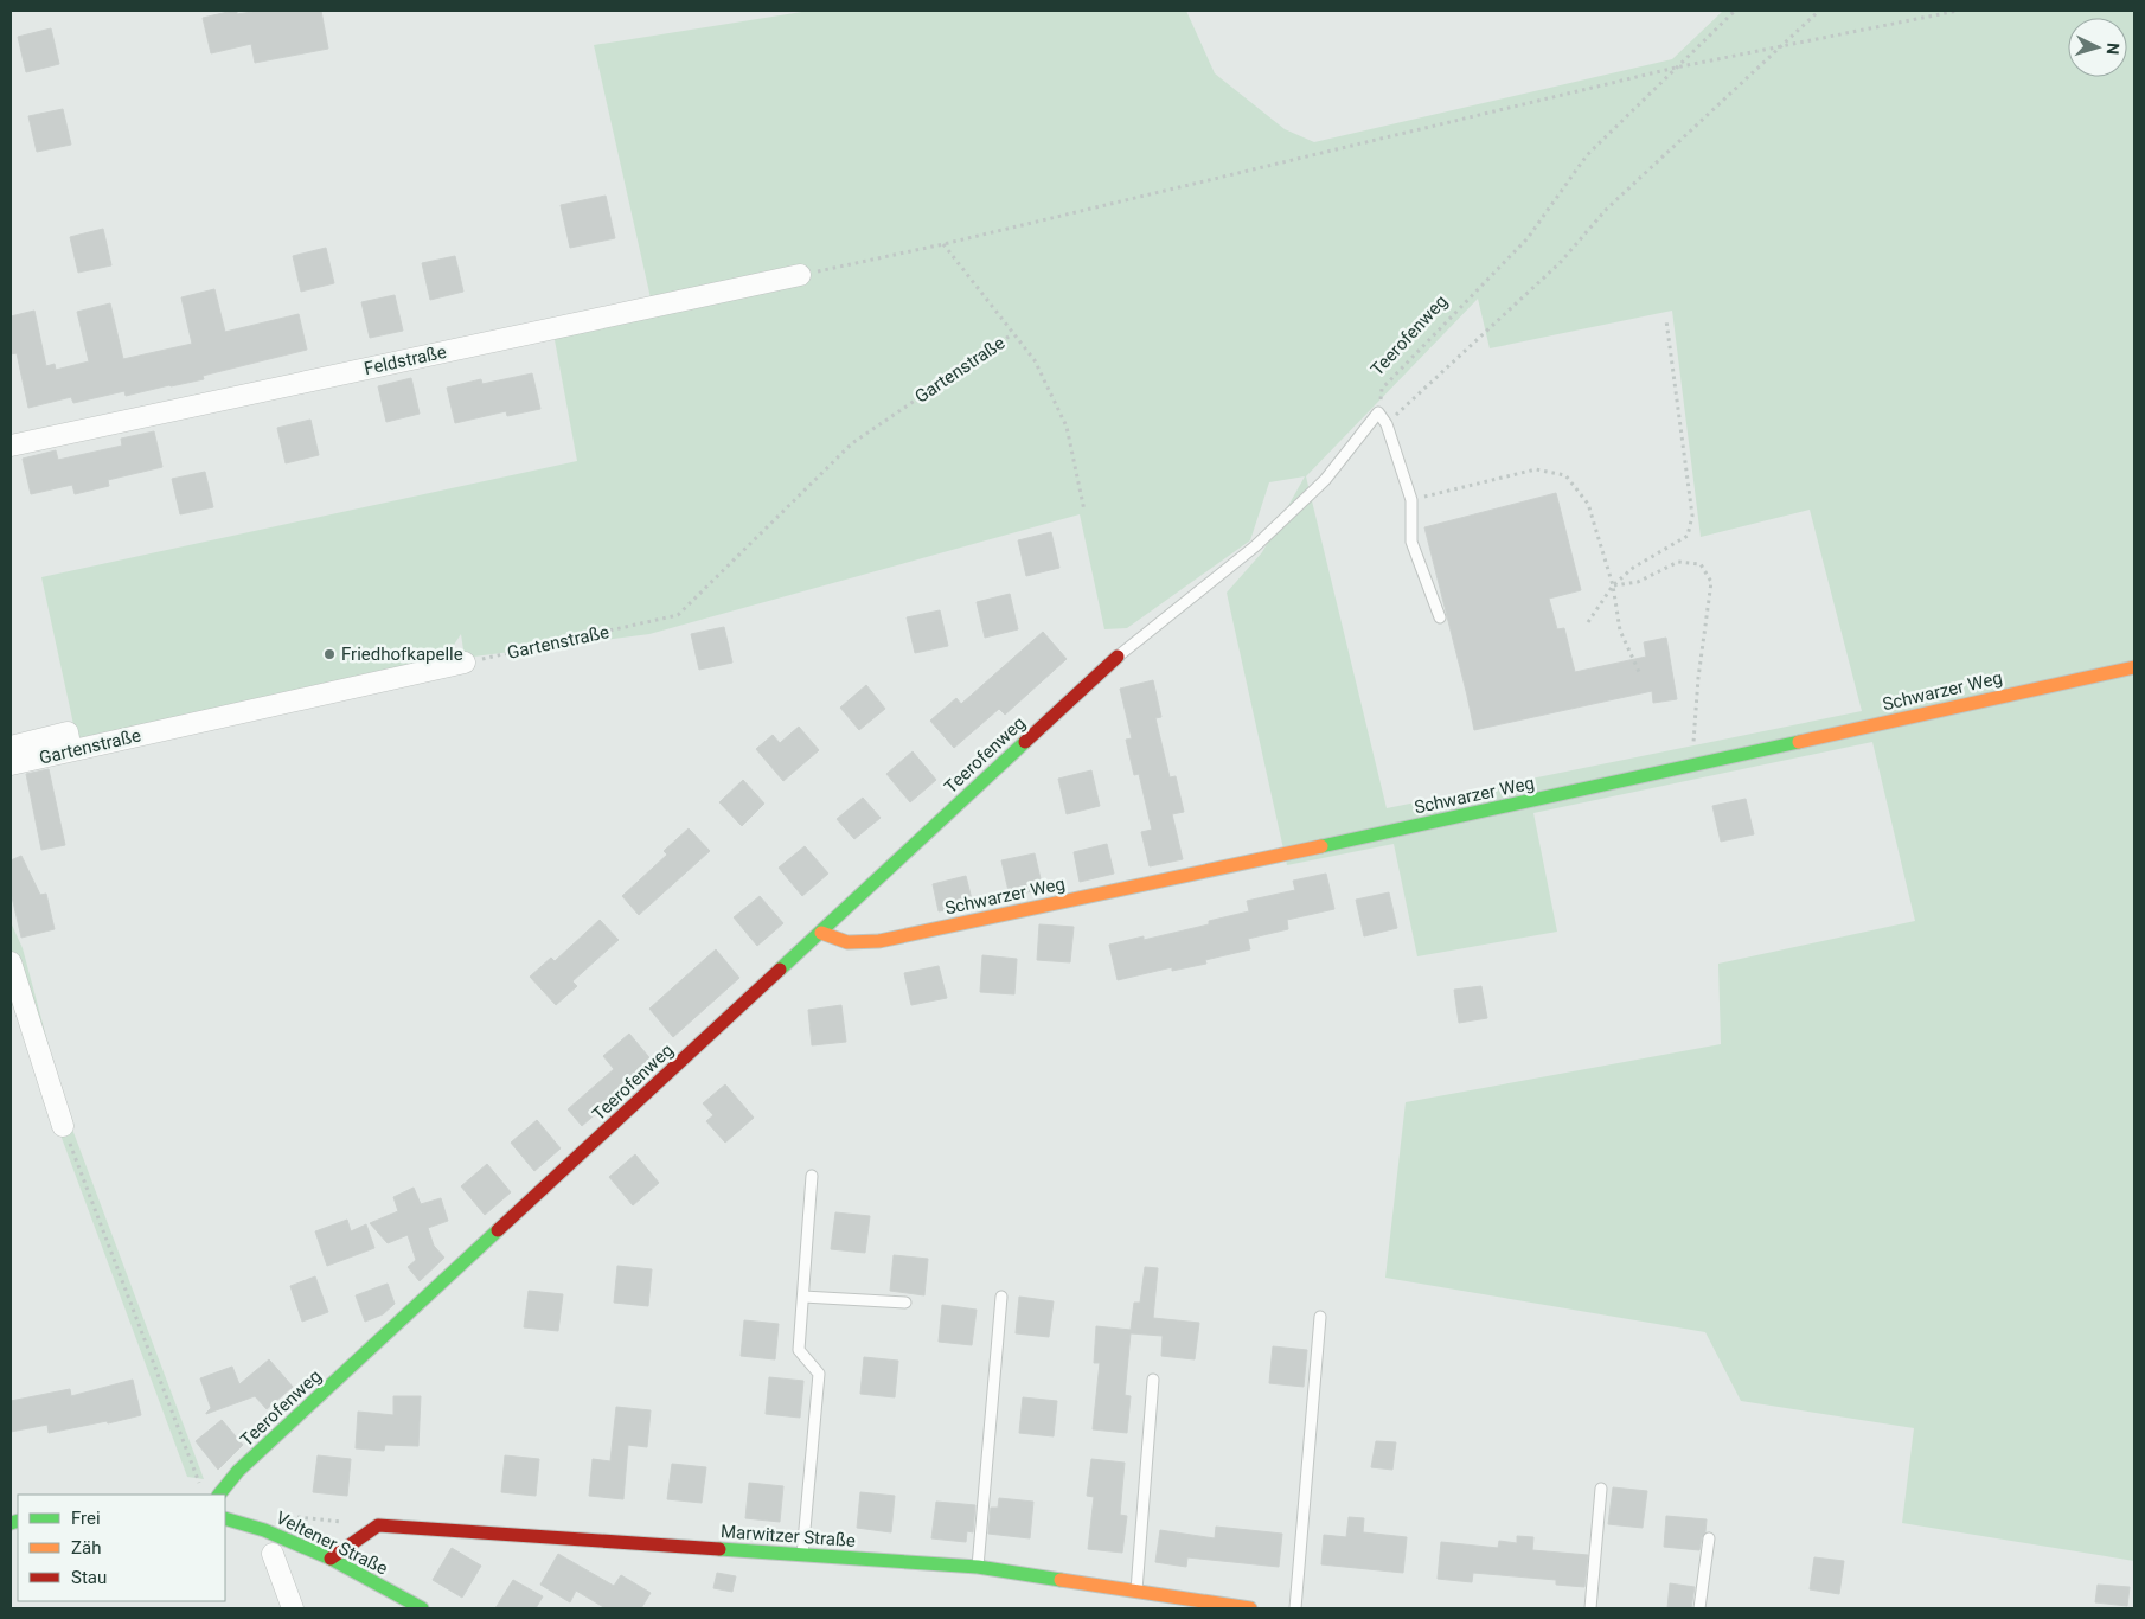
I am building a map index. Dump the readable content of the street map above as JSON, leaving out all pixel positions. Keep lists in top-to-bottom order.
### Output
{
  "streets": {
    "street": [
      "Teerofenweg",
      "Feldstraße",
      "Gartenstraße",
      "Schwarzer Weg",
      "Marwitzer Straße",
      "Veltener Straße"
    ]
  },
  "crossings": [
    ["Teerofenweg", "Schwarzer Weg"],
    ["Marwitzer Straße", "Veltener Straße"]
  ],
  "places": ["Friedhofkapelle"],
  "legend": ["Frei", "Zäh", "Stau"],
  "north": "right"
}
